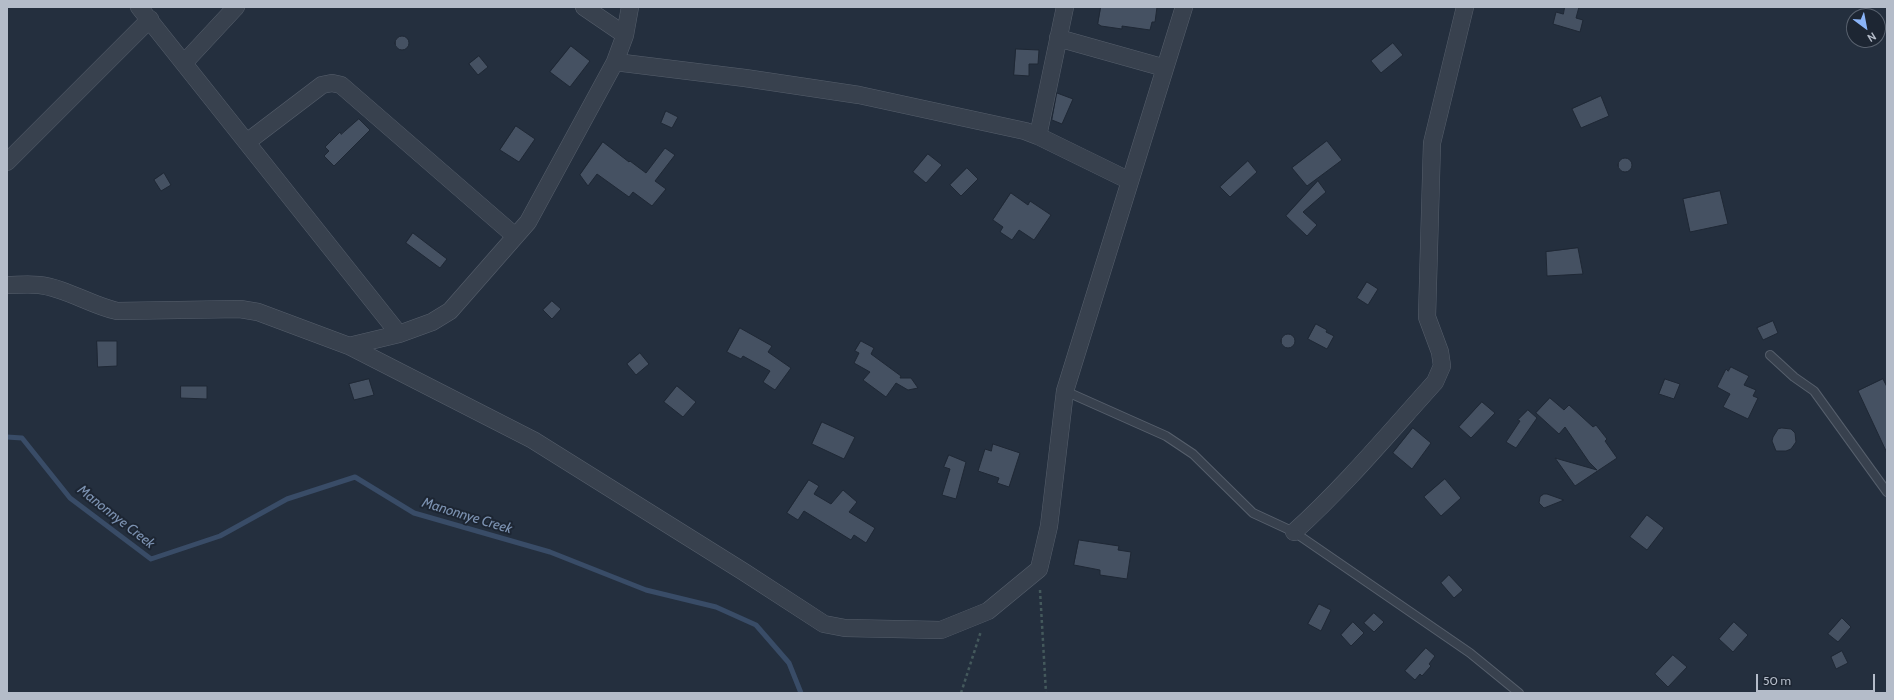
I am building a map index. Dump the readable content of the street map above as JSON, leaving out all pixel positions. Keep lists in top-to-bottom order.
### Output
{
  "water": ["Manonnye Creek"],
  "scale_bar": "50 m",
  "north": "bottom right"
}
